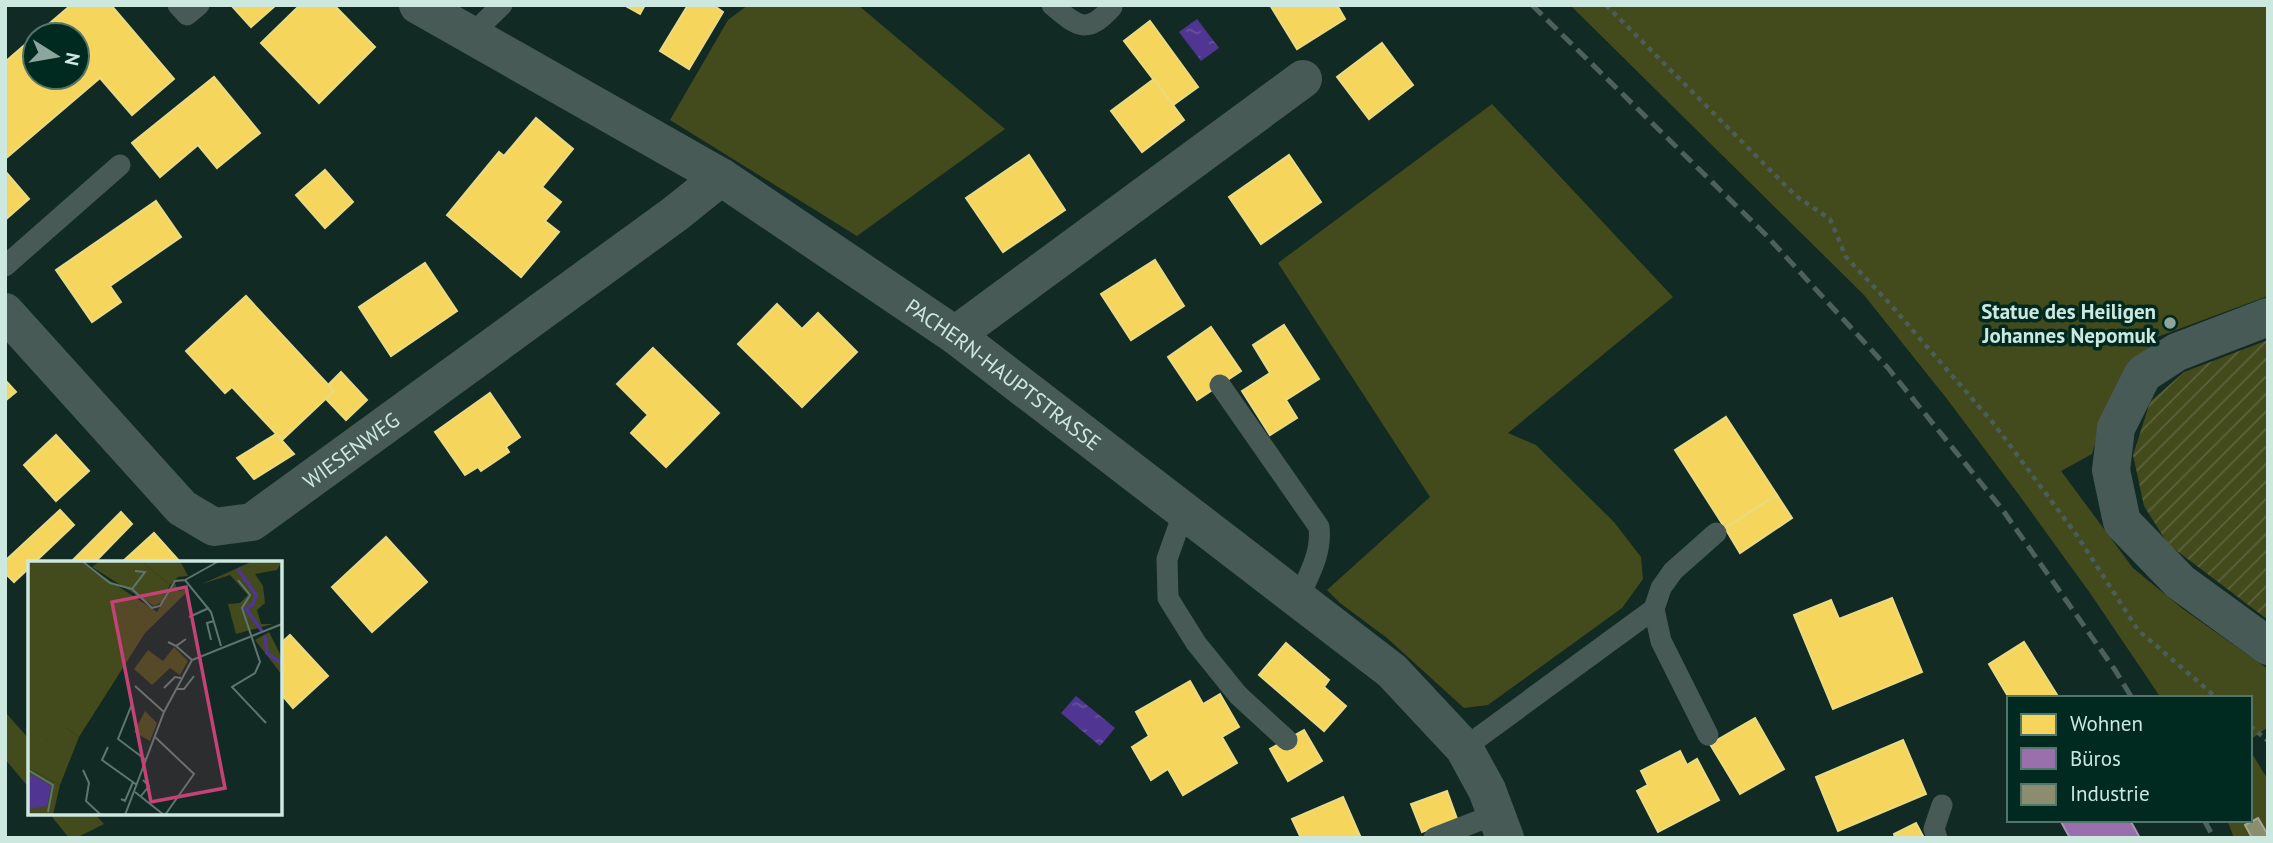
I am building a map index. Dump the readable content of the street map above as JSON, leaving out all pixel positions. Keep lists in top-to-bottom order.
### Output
{
  "streets": {
    "main road": ["PACHERN-HAUPTSTRASSE", "WIESENWEG"]
  },
  "crossings": [
    ["PACHERN-HAUPTSTRASSE", "WIESENWEG"]
  ],
  "places": ["Statue des Heiligen Johannes Nepomuk"],
  "legend": ["Wohnen", "Büros", "Industrie"],
  "north": "right"
}
